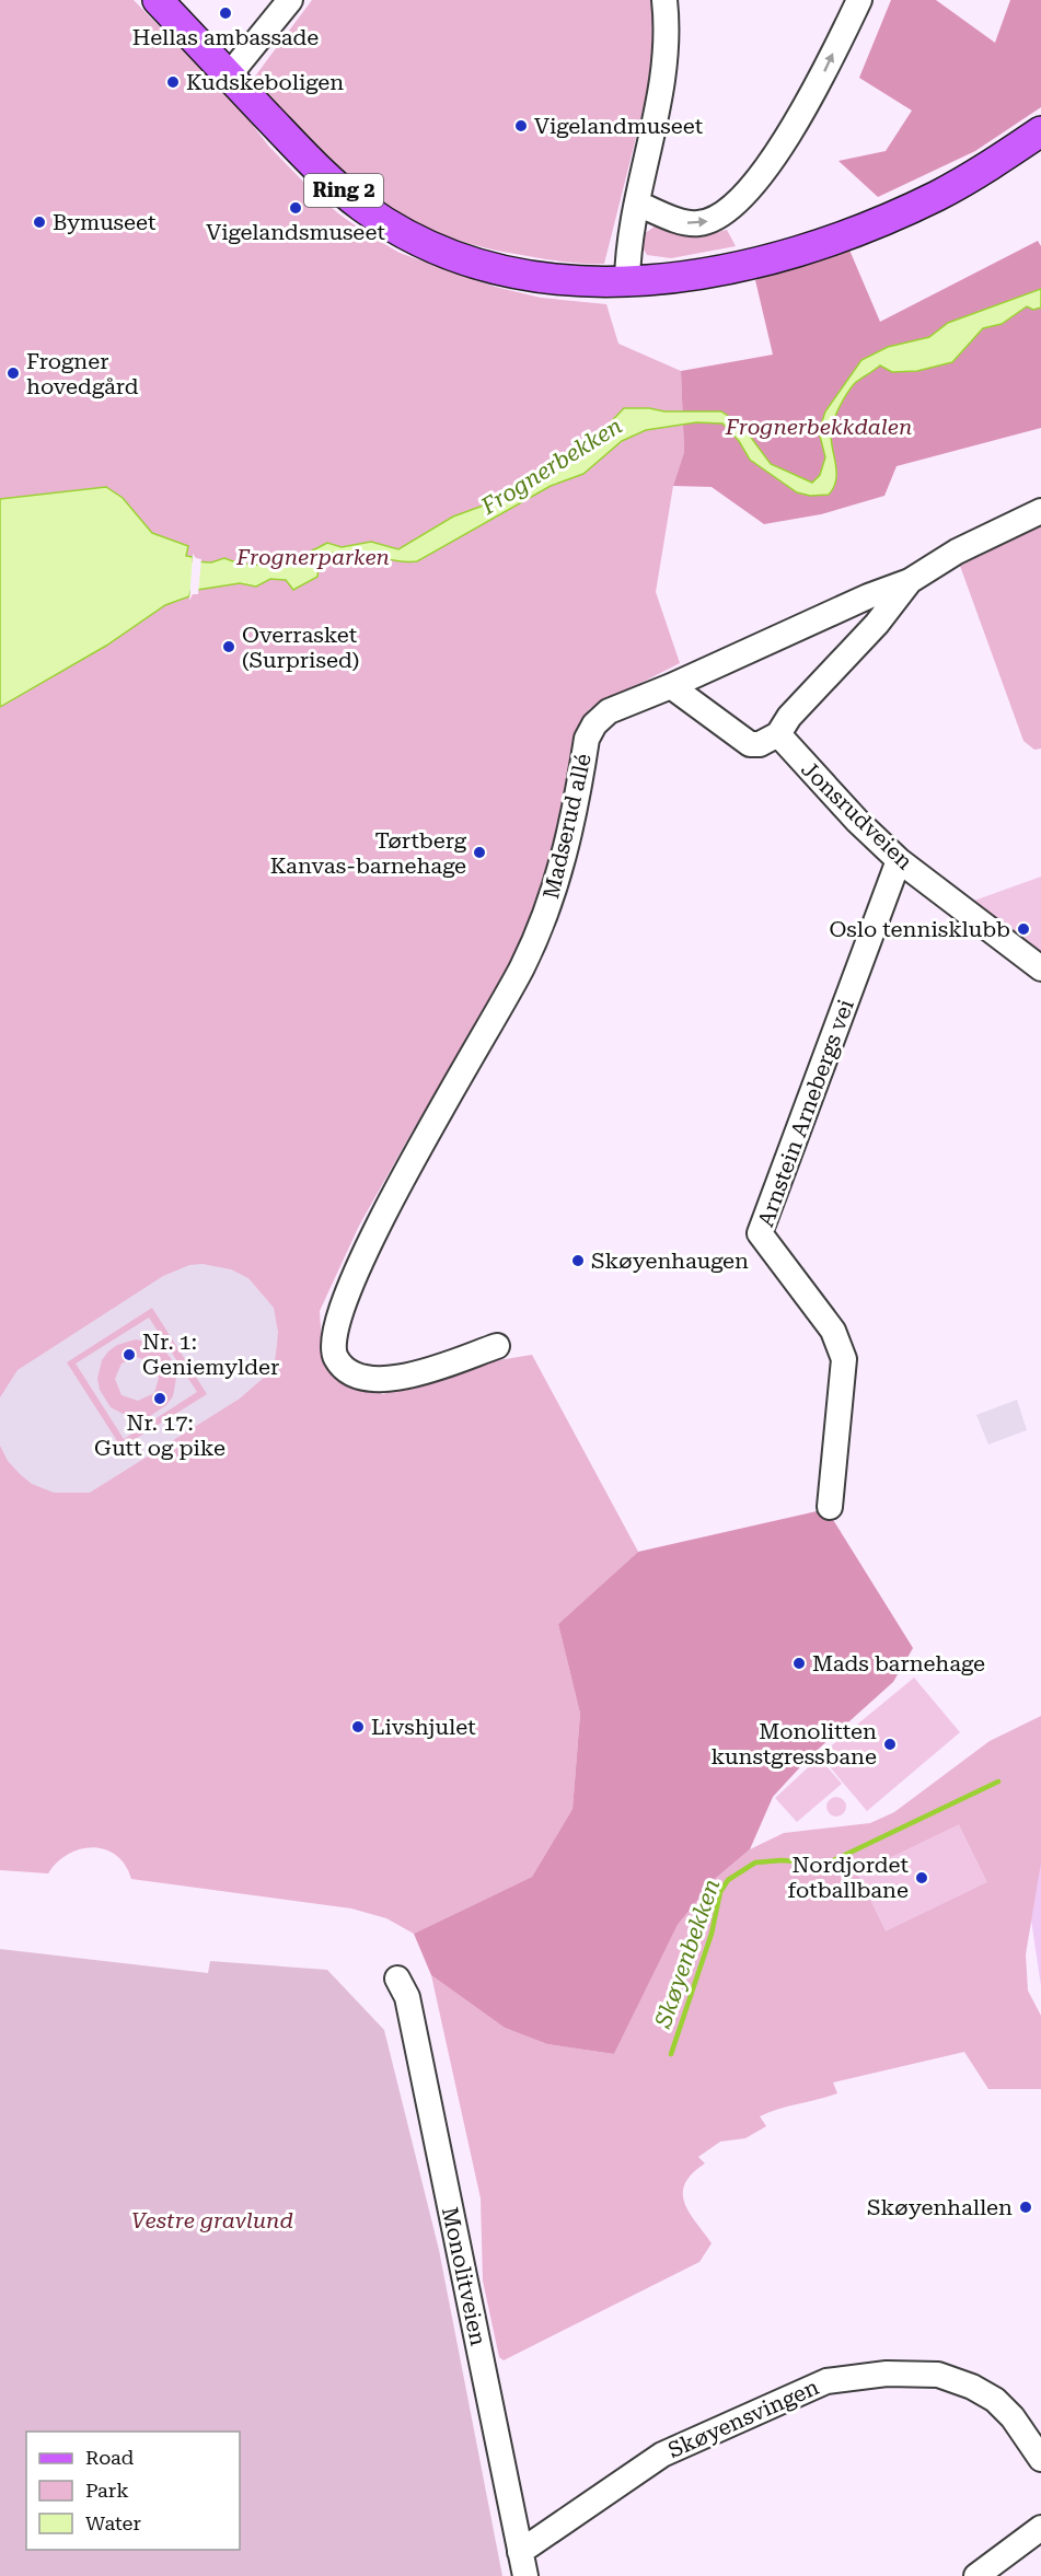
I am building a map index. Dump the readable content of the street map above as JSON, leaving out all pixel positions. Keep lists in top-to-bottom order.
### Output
{
  "streets": {
    "main road": ["Ring 2"],
    "street": [
      "Jonsrudveien",
      "Madserud allé",
      "Arnstein Arnebergs vei",
      "Monolitveien",
      "Skøyensvingen"
    ]
  },
  "crossings": [
    ["Jonsrudveien", "Arnstein Arnebergs vei"],
    ["Monolitveien", "Skøyensvingen"]
  ],
  "water": ["Frognerbekken", "Skøyenbekken"],
  "parks": ["Frognerbekkdalen", "Frognerparken", "Vestre gravlund"],
  "places": [
    "Hellas ambassade",
    "Kudskeboligen",
    "Vigelandmuseet",
    "Vigelandsmuseet",
    "Bymuseet",
    "Frogner hovedgård",
    "Overrasket (Surprised)",
    "Tørtberg Kanvas-barnehage",
    "Oslo tennisklubb",
    "Skøyenhaugen",
    "Nr. 1: Geniemylder",
    "Nr. 17: Gutt og pike",
    "Mads barnehage",
    "Livshjulet",
    "Monolitten kunstgressbane",
    "Nordjordet fotballbane",
    "Skøyenhallen"
  ],
  "legend": ["Road", "Park", "Water"]
}
